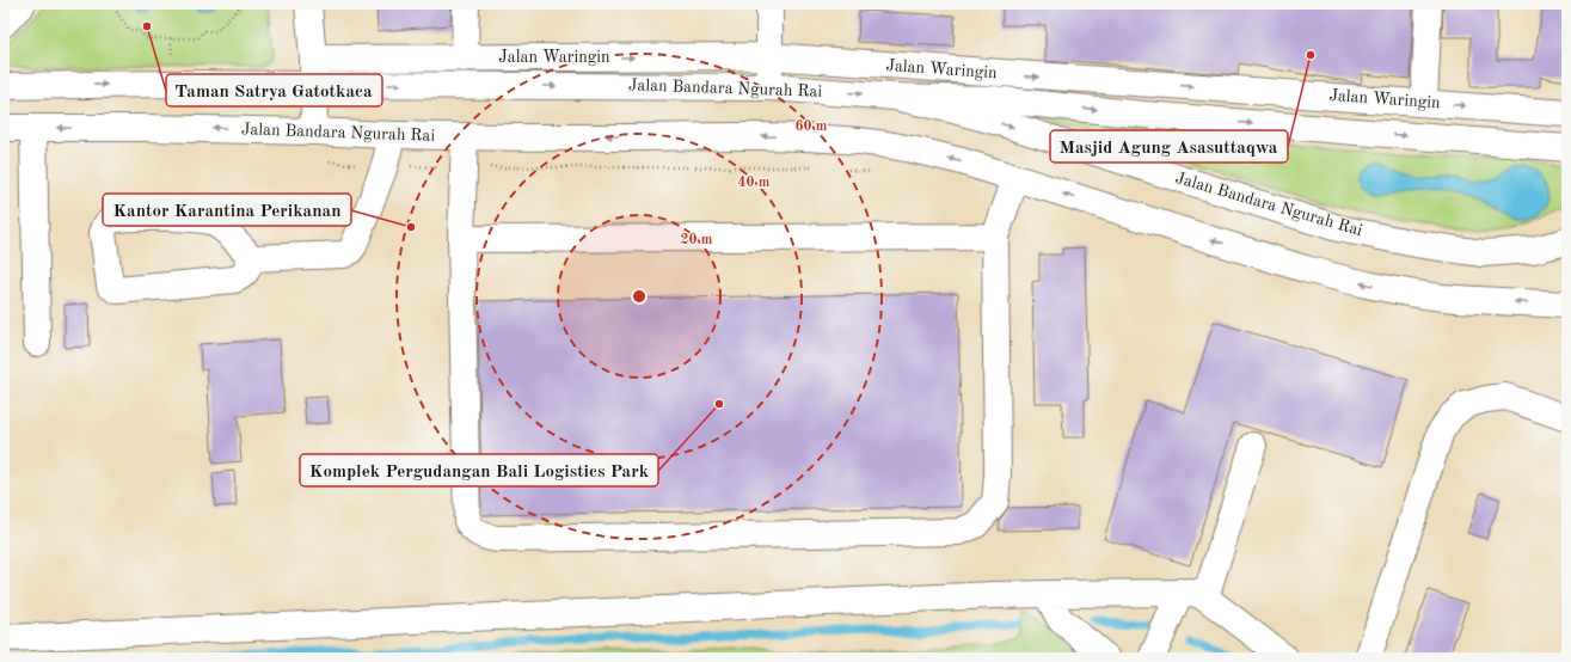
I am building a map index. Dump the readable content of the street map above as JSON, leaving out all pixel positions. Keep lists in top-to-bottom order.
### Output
{
  "streets": {
    "main road": ["Jalan Waringin", "Jalan Bandara Ngurah Rai"]
  },
  "places": [
    "Taman Satrya Gatotkaca",
    "Masjid Agung Asasuttaqwa",
    "Kantor Karantina Perikanan",
    "Komplek Pergudangan Bali Logistics Park"
  ],
  "rings": ["60 m", "40 m", "20 m"]
}
